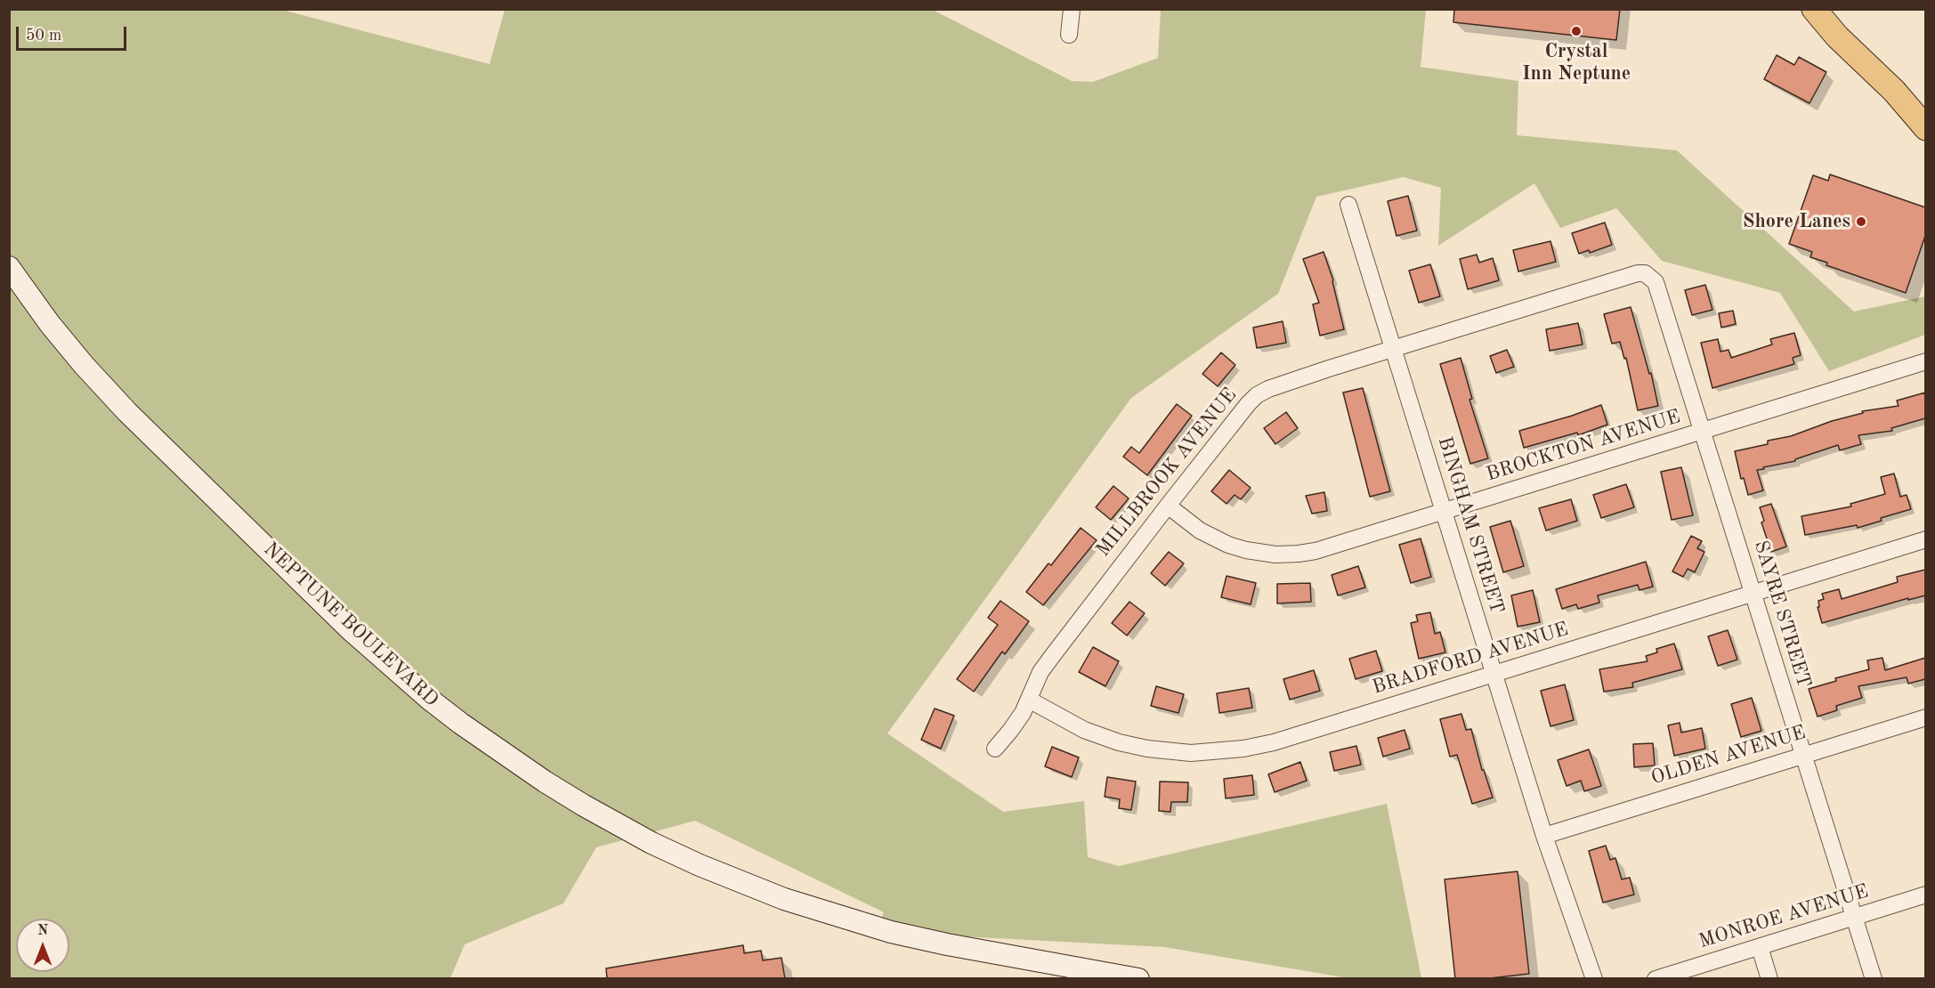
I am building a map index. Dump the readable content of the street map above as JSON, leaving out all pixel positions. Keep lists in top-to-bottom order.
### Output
{
  "streets": {
    "street": [
      "BROCKTON AVENUE",
      "MILLBROOK AVENUE",
      "BINGHAM STREET",
      "SAYRE STREET",
      "NEPTUNE BOULEVARD",
      "BRADFORD AVENUE",
      "OLDEN AVENUE",
      "MONROE AVENUE"
    ]
  },
  "crossings": [
    ["BROCKTON AVENUE", "MILLBROOK AVENUE"],
    ["BROCKTON AVENUE", "BINGHAM STREET"],
    ["BROCKTON AVENUE", "SAYRE STREET"],
    ["MILLBROOK AVENUE", "BINGHAM STREET"],
    ["MILLBROOK AVENUE", "SAYRE STREET"],
    ["MILLBROOK AVENUE", "BRADFORD AVENUE"],
    ["BINGHAM STREET", "BRADFORD AVENUE"],
    ["BINGHAM STREET", "OLDEN AVENUE"],
    ["SAYRE STREET", "BRADFORD AVENUE"],
    ["SAYRE STREET", "OLDEN AVENUE"],
    ["SAYRE STREET", "MONROE AVENUE"]
  ],
  "places": ["Crystal Inn Neptune", "Shore Lanes"],
  "scale_bar": "50 m",
  "north": "top"
}
